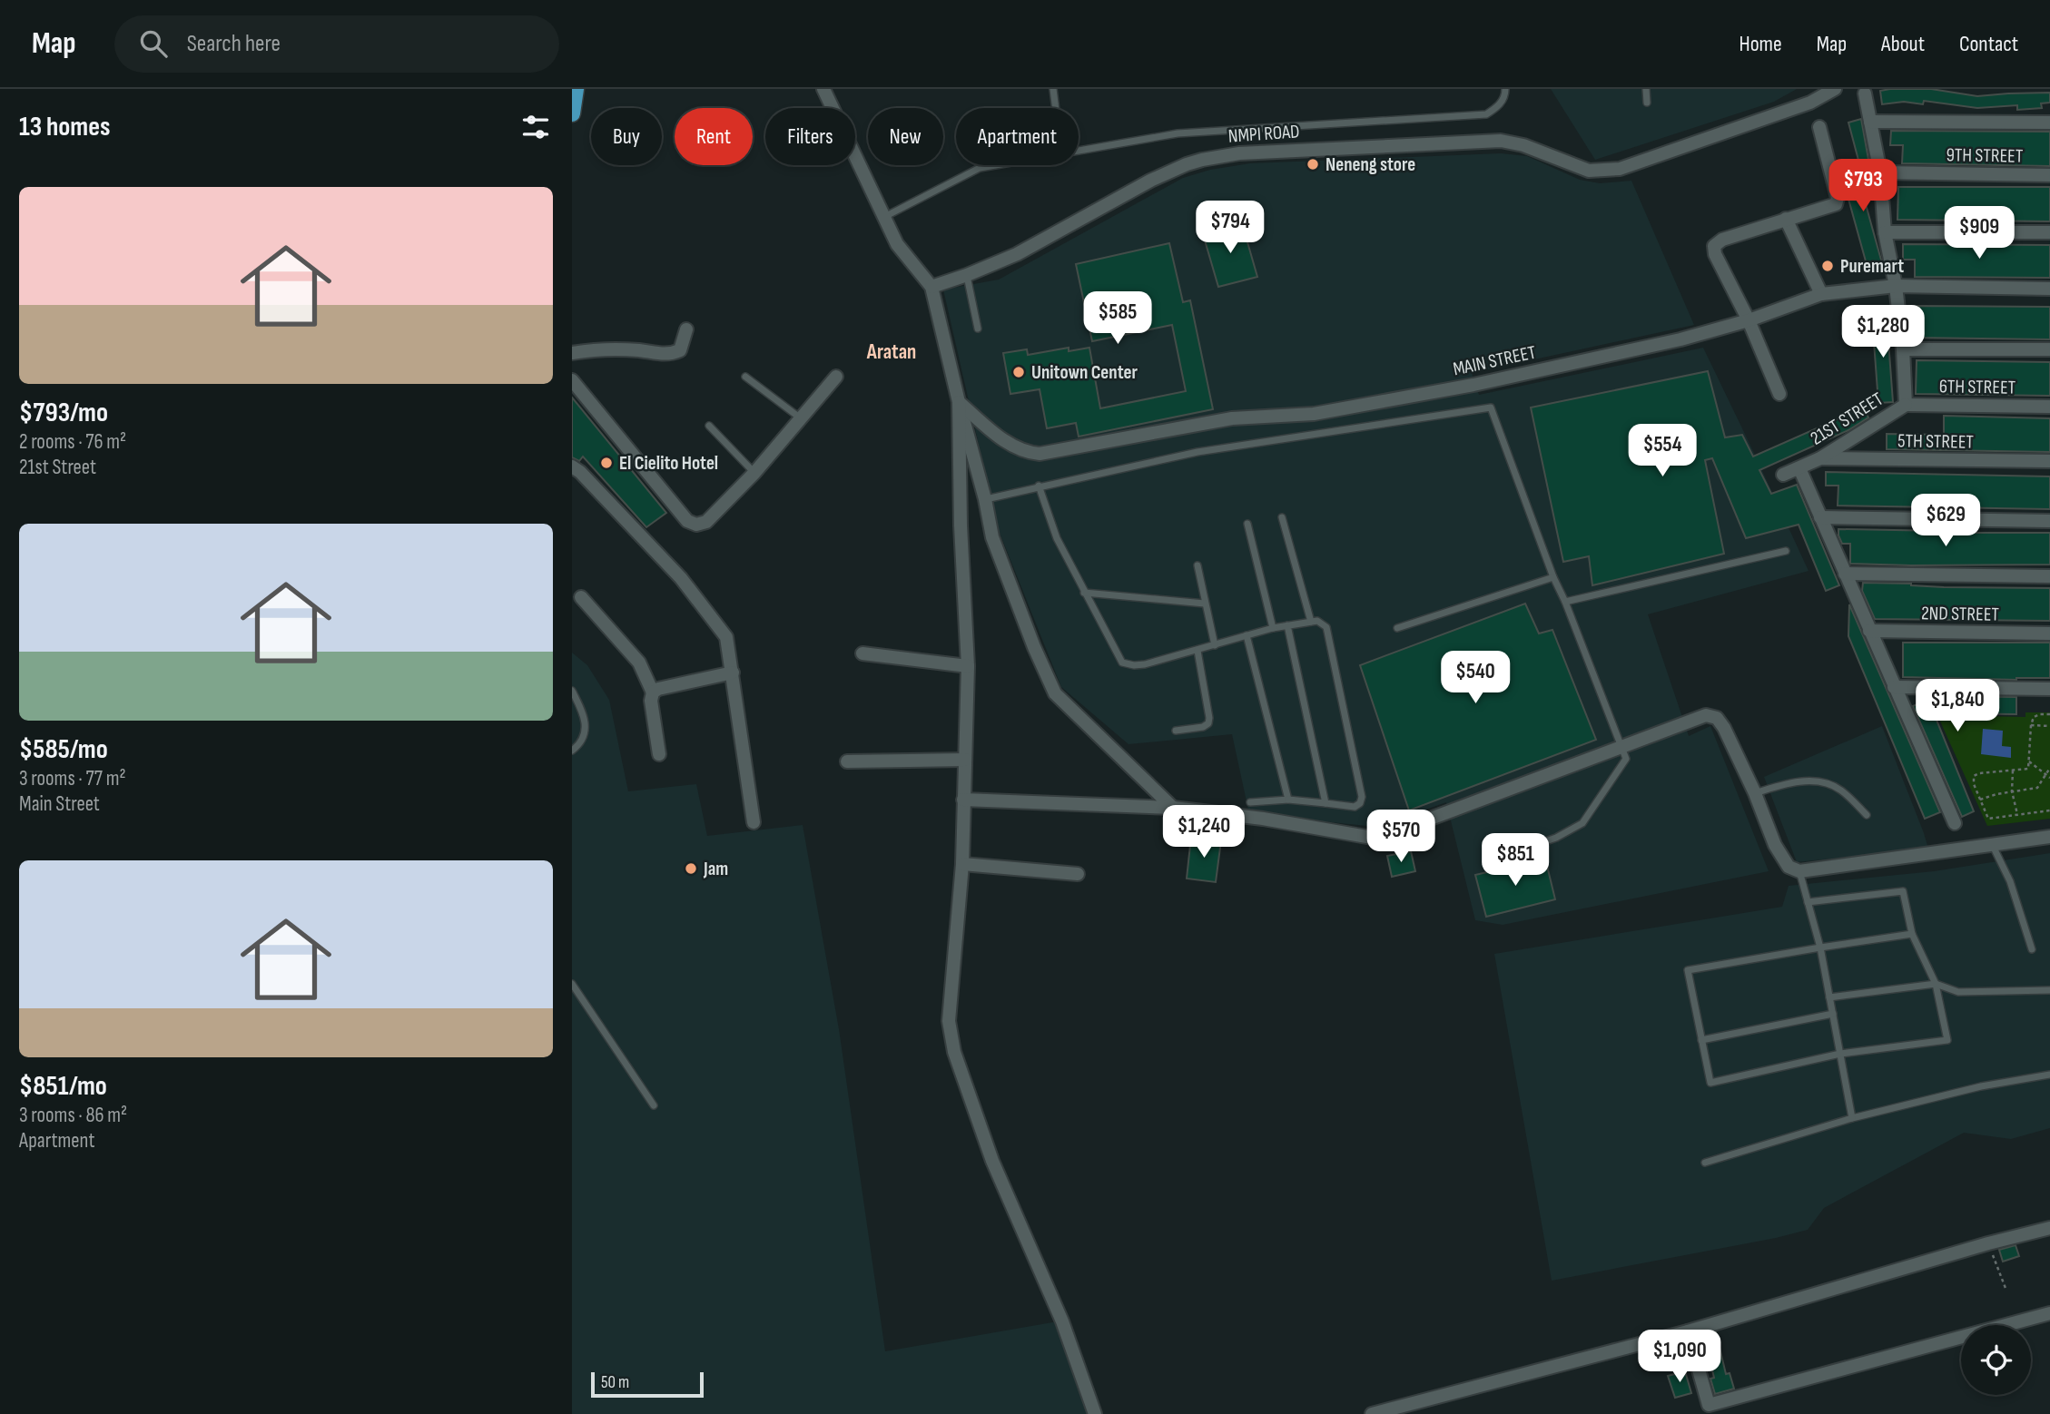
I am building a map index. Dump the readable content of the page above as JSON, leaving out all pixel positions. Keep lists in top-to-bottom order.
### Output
{
  "streets": {
    "street": [
      "NMPI ROAD",
      "9TH STREET",
      "MAIN STREET",
      "6TH STREET",
      "21ST STREET",
      "5TH STREET",
      "2ND STREET"
    ]
  },
  "crossings": [
    ["9TH STREET", "21ST STREET"],
    ["MAIN STREET", "21ST STREET"],
    ["6TH STREET", "21ST STREET"],
    ["21ST STREET", "5TH STREET"],
    ["21ST STREET", "2ND STREET"]
  ],
  "districts": ["Aratan"],
  "places": [
    "Neneng store",
    "Puremart",
    "Unitown Center",
    "El Cielito Hotel",
    "Jam"
  ],
  "scale_bar": "50 m",
  "page": {
    "header": "Map",
    "search": "Search here",
    "nav": [
      "Home",
      "Map",
      "About",
      "Contact"
    ],
    "heading": "13 homes",
    "chip": [
      "Buy",
      "Rent",
      "Filters",
      "New",
      "Apartment"
    ],
    "price": [
      "$793",
      "$794",
      "$909",
      "$585",
      "$1,280",
      "$554",
      "$629",
      "$540",
      "$1,840",
      "$1,240",
      "$570",
      "$851",
      "$1,090"
    ],
    "list": [
      {
        "name": "$793/mo",
        "note": "2 rooms · 76 m² · 21st Street"
      },
      {
        "name": "$585/mo",
        "note": "3 rooms · 77 m² · Main Street"
      },
      {
        "name": "$851/mo",
        "note": "3 rooms · 86 m² · Apartment"
      }
    ],
    "scale": "50 m"
  }
}
